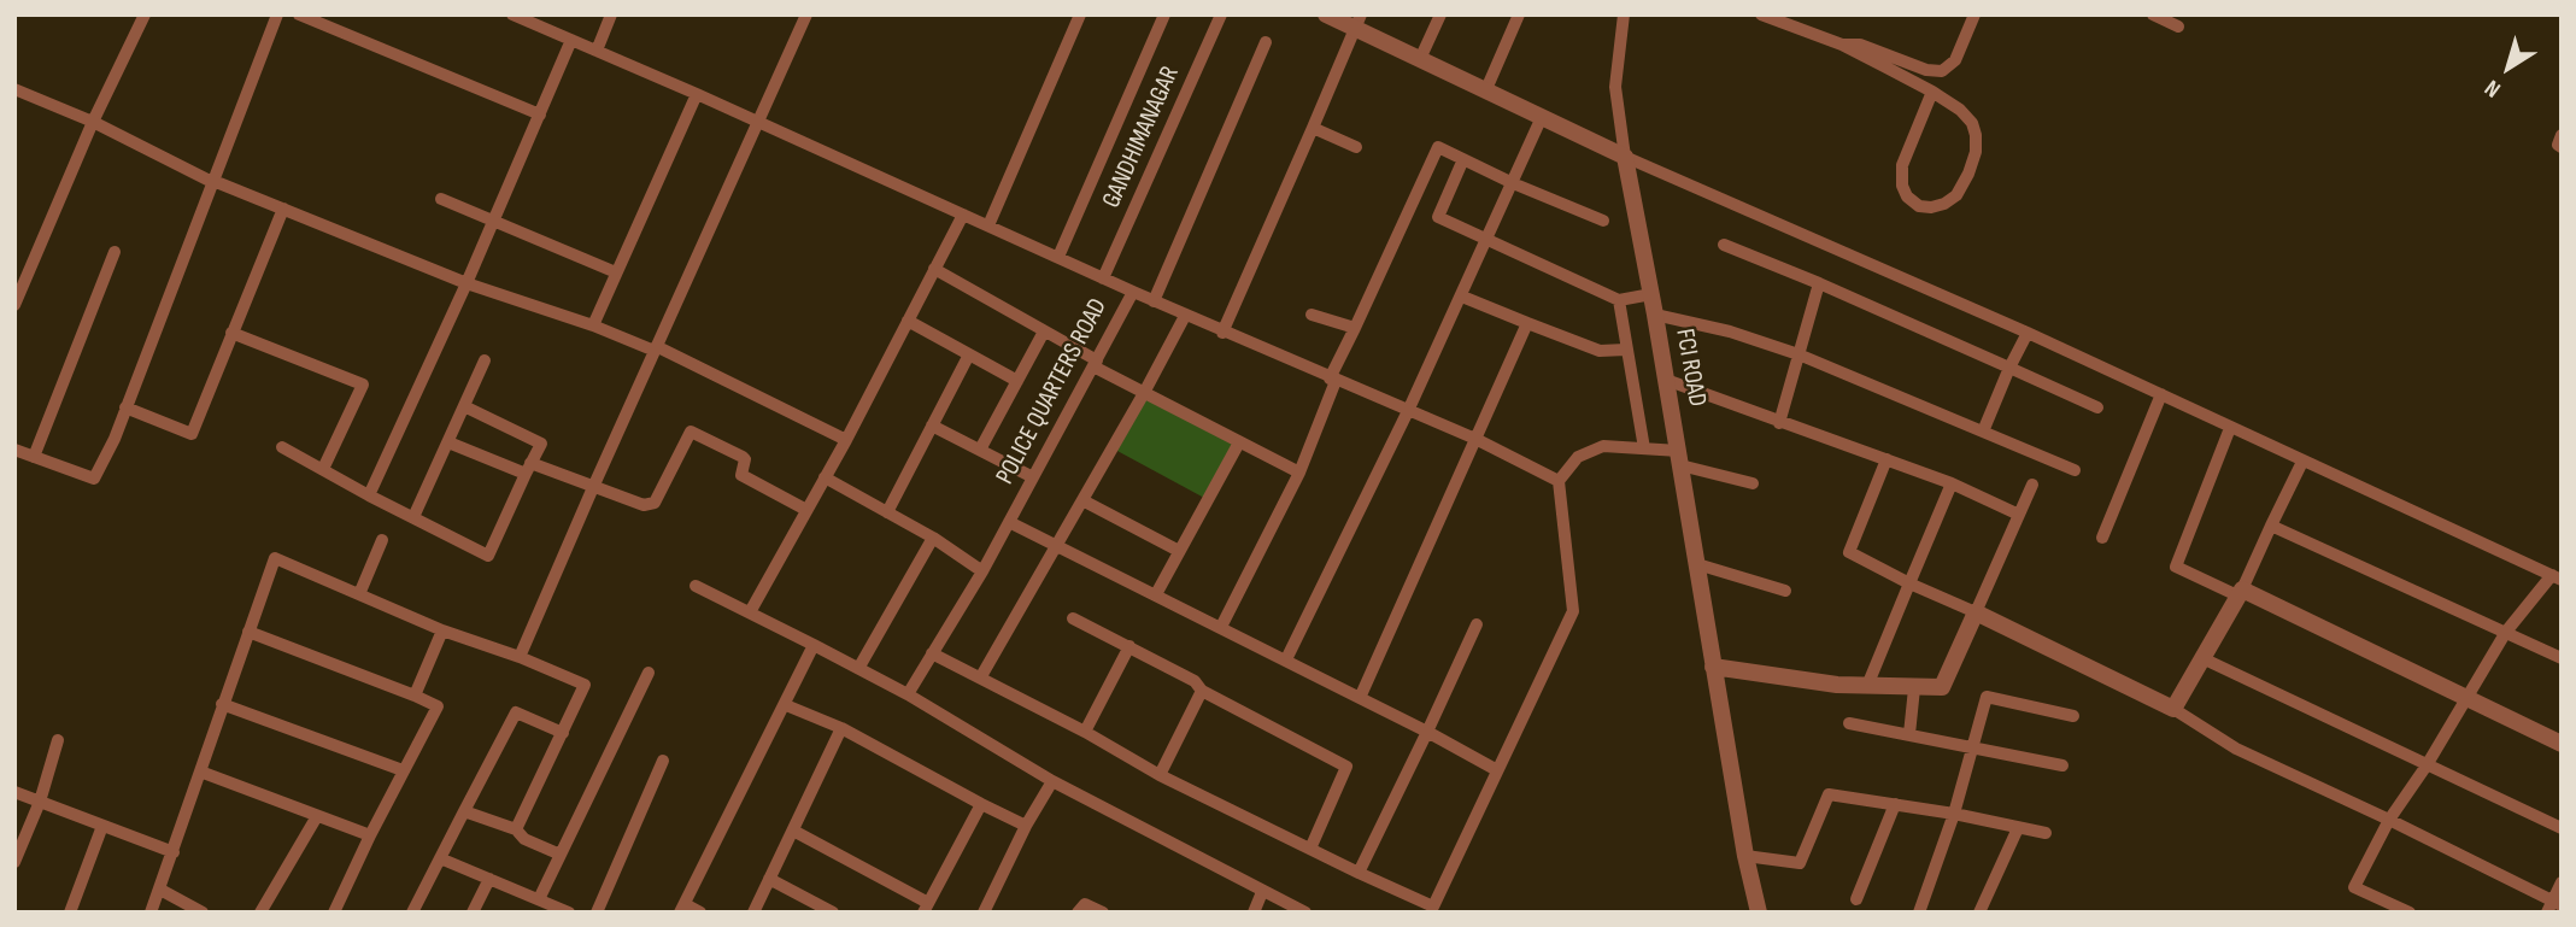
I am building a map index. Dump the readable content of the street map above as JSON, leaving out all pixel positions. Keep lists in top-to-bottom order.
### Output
{
  "streets": {
    "street": ["GANDHIMANAGAR", "FCI ROAD", "POLICE QUARTERS ROAD"]
  },
  "crossings": [
    ["GANDHIMANAGAR", "POLICE QUARTERS ROAD"]
  ],
  "north": "bottom left"
}
